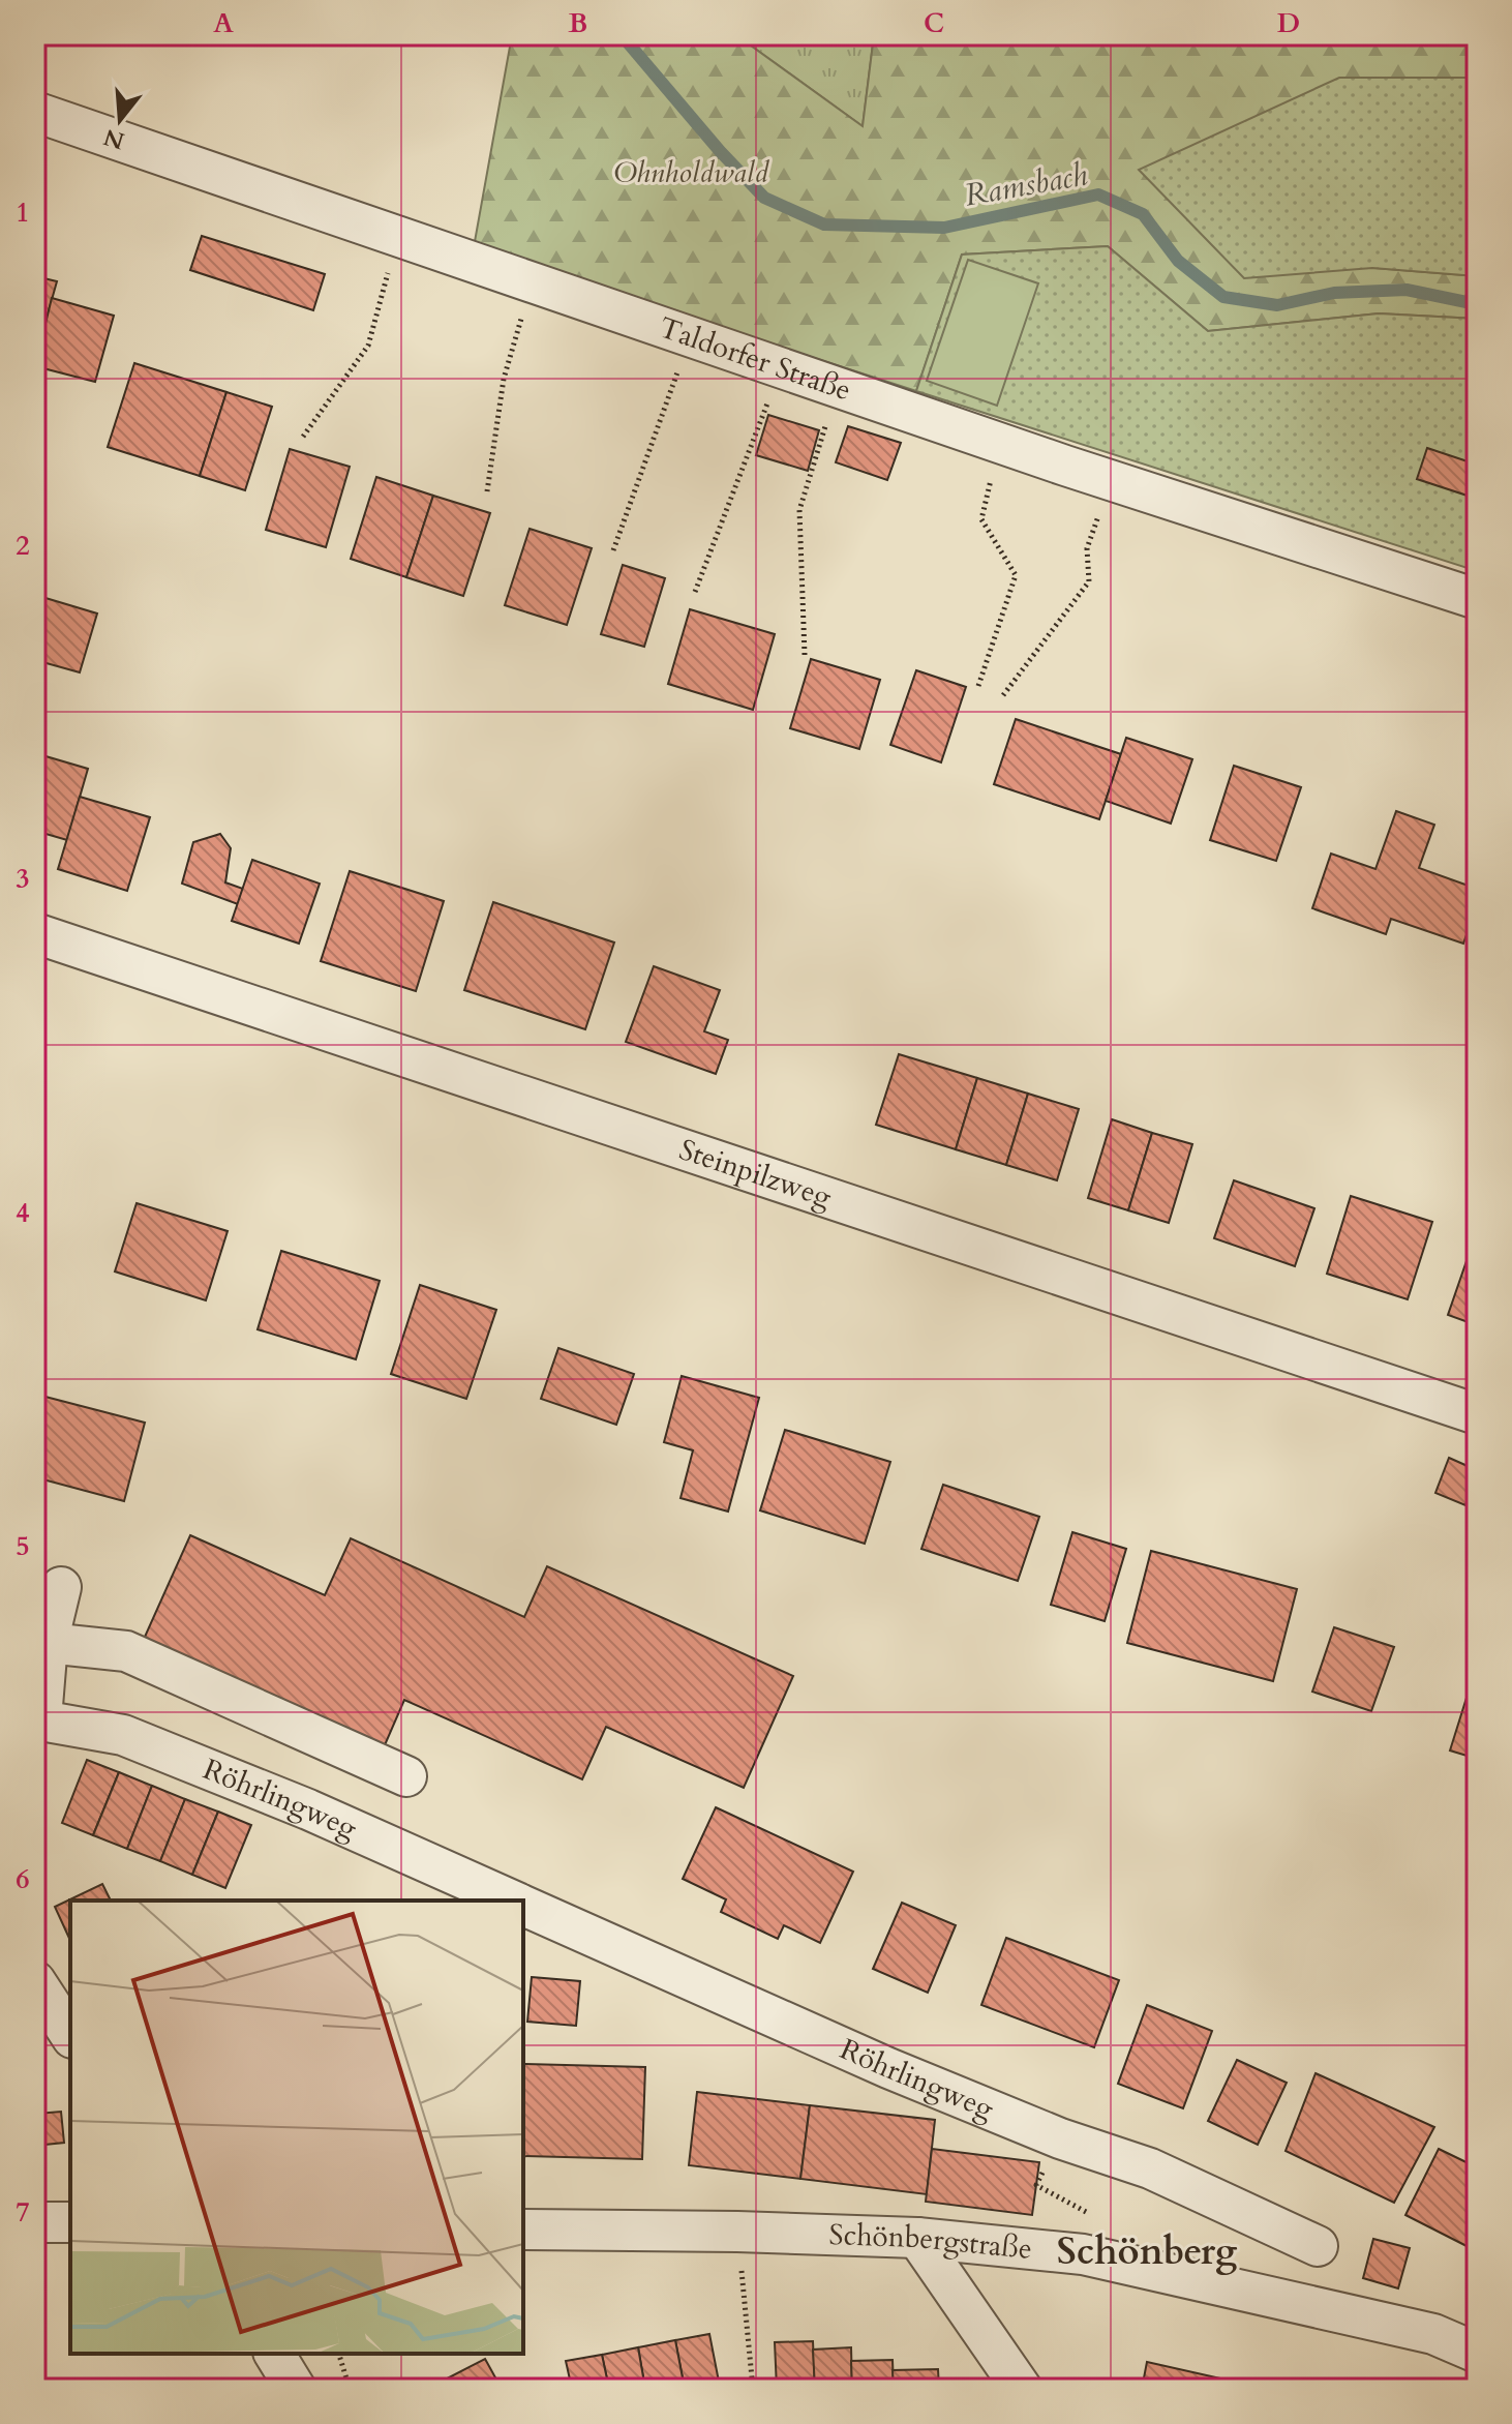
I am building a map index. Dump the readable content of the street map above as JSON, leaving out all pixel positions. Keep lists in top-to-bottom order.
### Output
{
  "streets": {
    "street": [
      "Taldorfer Straße",
      "Steinpilzweg",
      "Röhrlingweg",
      "Schönbergstraße"
    ]
  },
  "districts": ["Schönberg"],
  "water": ["Ramsbach"],
  "parks": ["Ohnholdwald"],
  "north": "bottom",
  "grid": {
    "columns": [
      "A",
      "B",
      "C",
      "D"
    ],
    "rows": [
      "1",
      "2",
      "3",
      "4",
      "5",
      "6",
      "7"
    ]
  }
}
